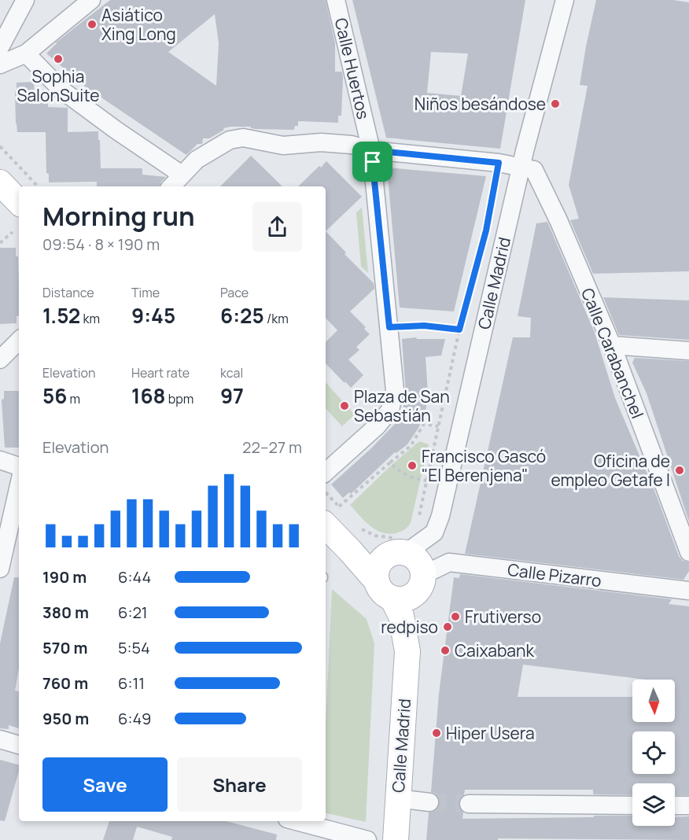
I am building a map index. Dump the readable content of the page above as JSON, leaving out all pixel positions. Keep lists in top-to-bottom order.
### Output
{
  "streets": {
    "street": [
      "Calle Huertos",
      "Calle Madrid",
      "Calle Carabanchel",
      "Calle Pizarro"
    ]
  },
  "crossings": [
    ["Calle Madrid", "Calle Carabanchel"],
    ["Calle Madrid", "Calle Pizarro"]
  ],
  "places": [
    "Asiático Xing Long",
    "Sophia SalonSuite",
    "Niños besándose",
    "Plaza de San Sebastián",
    "Francisco Gascó \"El Berenjena\"",
    "Oficina de empleo Getafe I",
    "Frutiverso",
    "redpiso",
    "Caixabank",
    "Hiper Usera"
  ],
  "north": "bottom",
  "page": {
    "heading": ["Morning run", "09:54 · 8 × 190 m"],
    "stats": [
      ["Distance", "1.52 km"],
      ["Time", "9:45"],
      ["Pace", "6:25 /km"],
      ["Elevation", "56 m"],
      ["Heart rate", "168 bpm"],
      ["kcal", "97"]
    ],
    "chart": ["Elevation", "22–27 m"],
    "list": [
      {
        "name": "190 m",
        "note": "6:44"
      },
      {
        "name": "380 m",
        "note": "6:21"
      },
      {
        "name": "570 m",
        "note": "5:54"
      },
      {
        "name": "760 m",
        "note": "6:11"
      },
      {
        "name": "950 m",
        "note": "6:49"
      }
    ],
    "buttons": ["Save", "Share"]
  }
}
